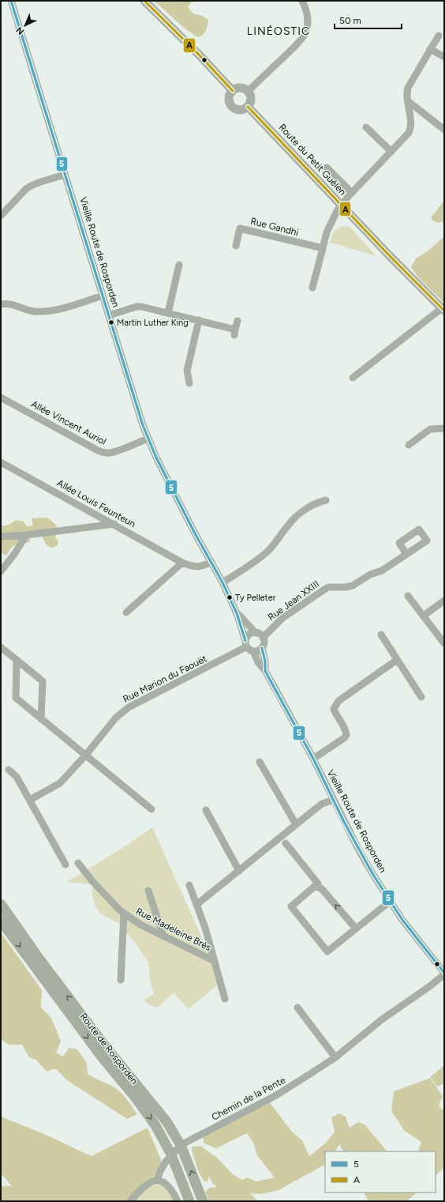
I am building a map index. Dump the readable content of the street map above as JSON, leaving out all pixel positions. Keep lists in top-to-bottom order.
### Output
{
  "streets": {
    "main road": ["Route de Rosporden"],
    "street": [
      "Route du Petit Guélen",
      "Rue Gandhi",
      "Vieille Route de Rosporden",
      "Allée Vincent Auriol",
      "Allée Louis Feunteun",
      "Rue Jean XXIII",
      "Rue Marion du Faouët",
      "Rue Madeleine Brès",
      "Chemin de la Pente"
    ]
  },
  "crossings": [
    ["Vieille Route de Rosporden", "Allée Vincent Auriol"],
    ["Vieille Route de Rosporden", "Allée Louis Feunteun"],
    ["Vieille Route de Rosporden", "Rue Jean XXIII"],
    ["Vieille Route de Rosporden", "Rue Marion du Faouët"],
    ["Vieille Route de Rosporden", "Chemin de la Pente"],
    ["Rue Jean XXIII", "Rue Marion du Faouët"],
    ["Route de Rosporden", "Chemin de la Pente"]
  ],
  "districts": ["LINÉOSTIC"],
  "places": ["Martin Luther King", "Ty Pelleter"],
  "lines": ["transit line 5", "transit line A"],
  "legend": ["5", "A"],
  "scale_bar": "50 m",
  "north": "bottom left"
}
